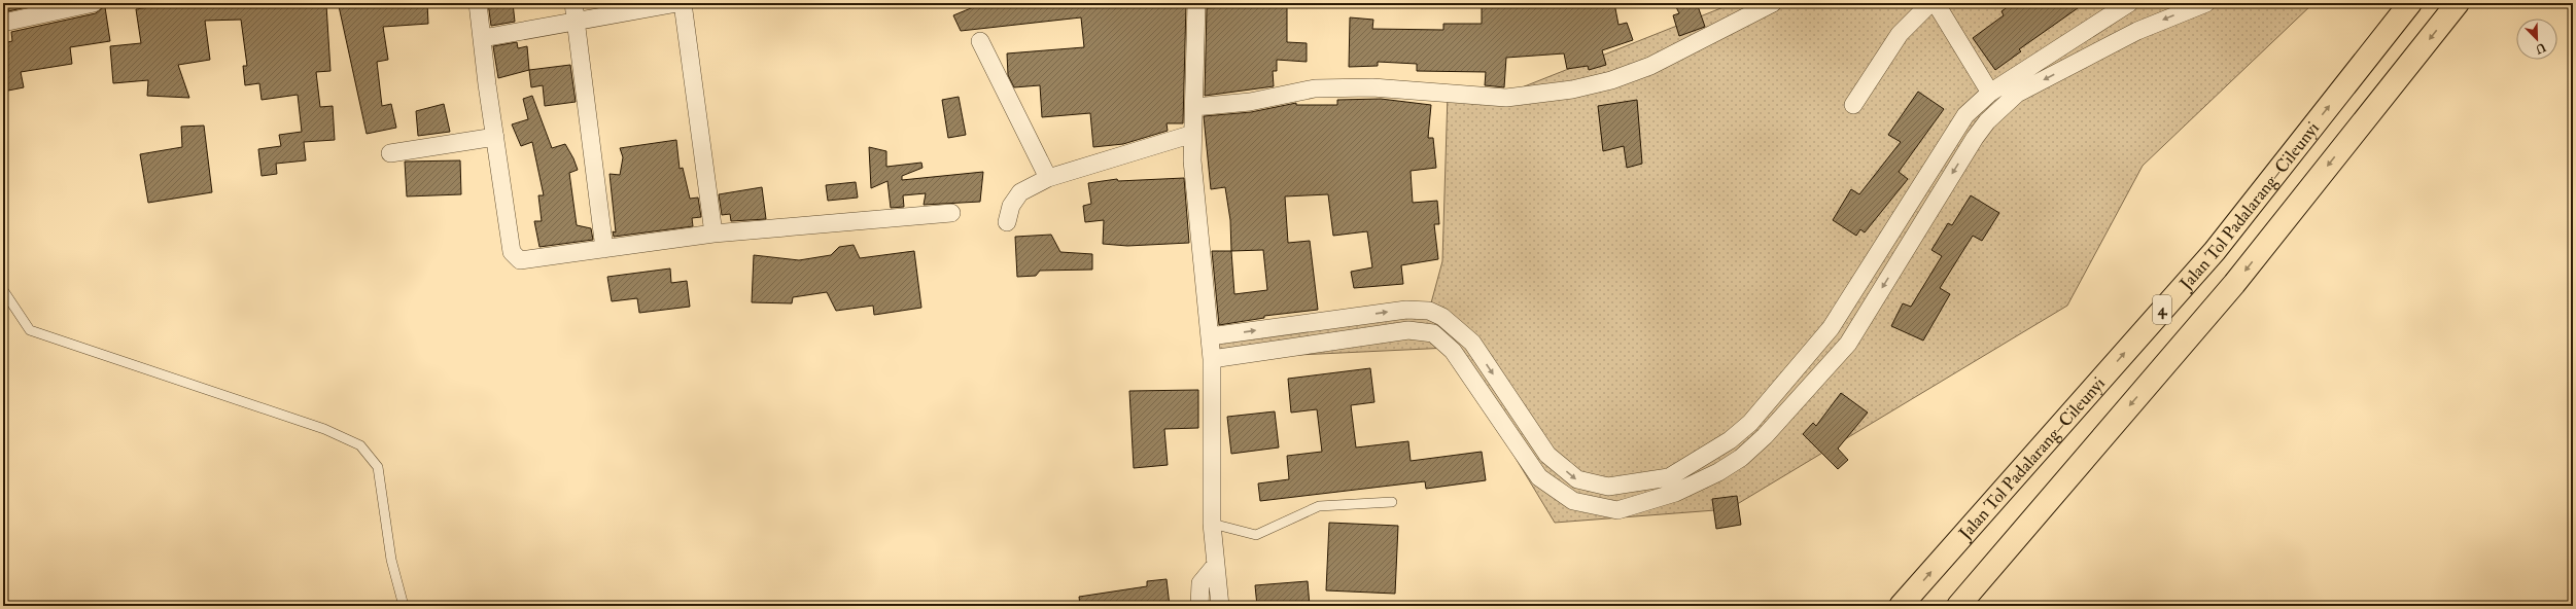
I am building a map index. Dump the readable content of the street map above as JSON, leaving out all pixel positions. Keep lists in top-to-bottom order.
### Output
{
  "streets": {
    "highway": ["Jalan Tol Padalarang–Cileunyi", "4"]
  },
  "north": "bottom right"
}
